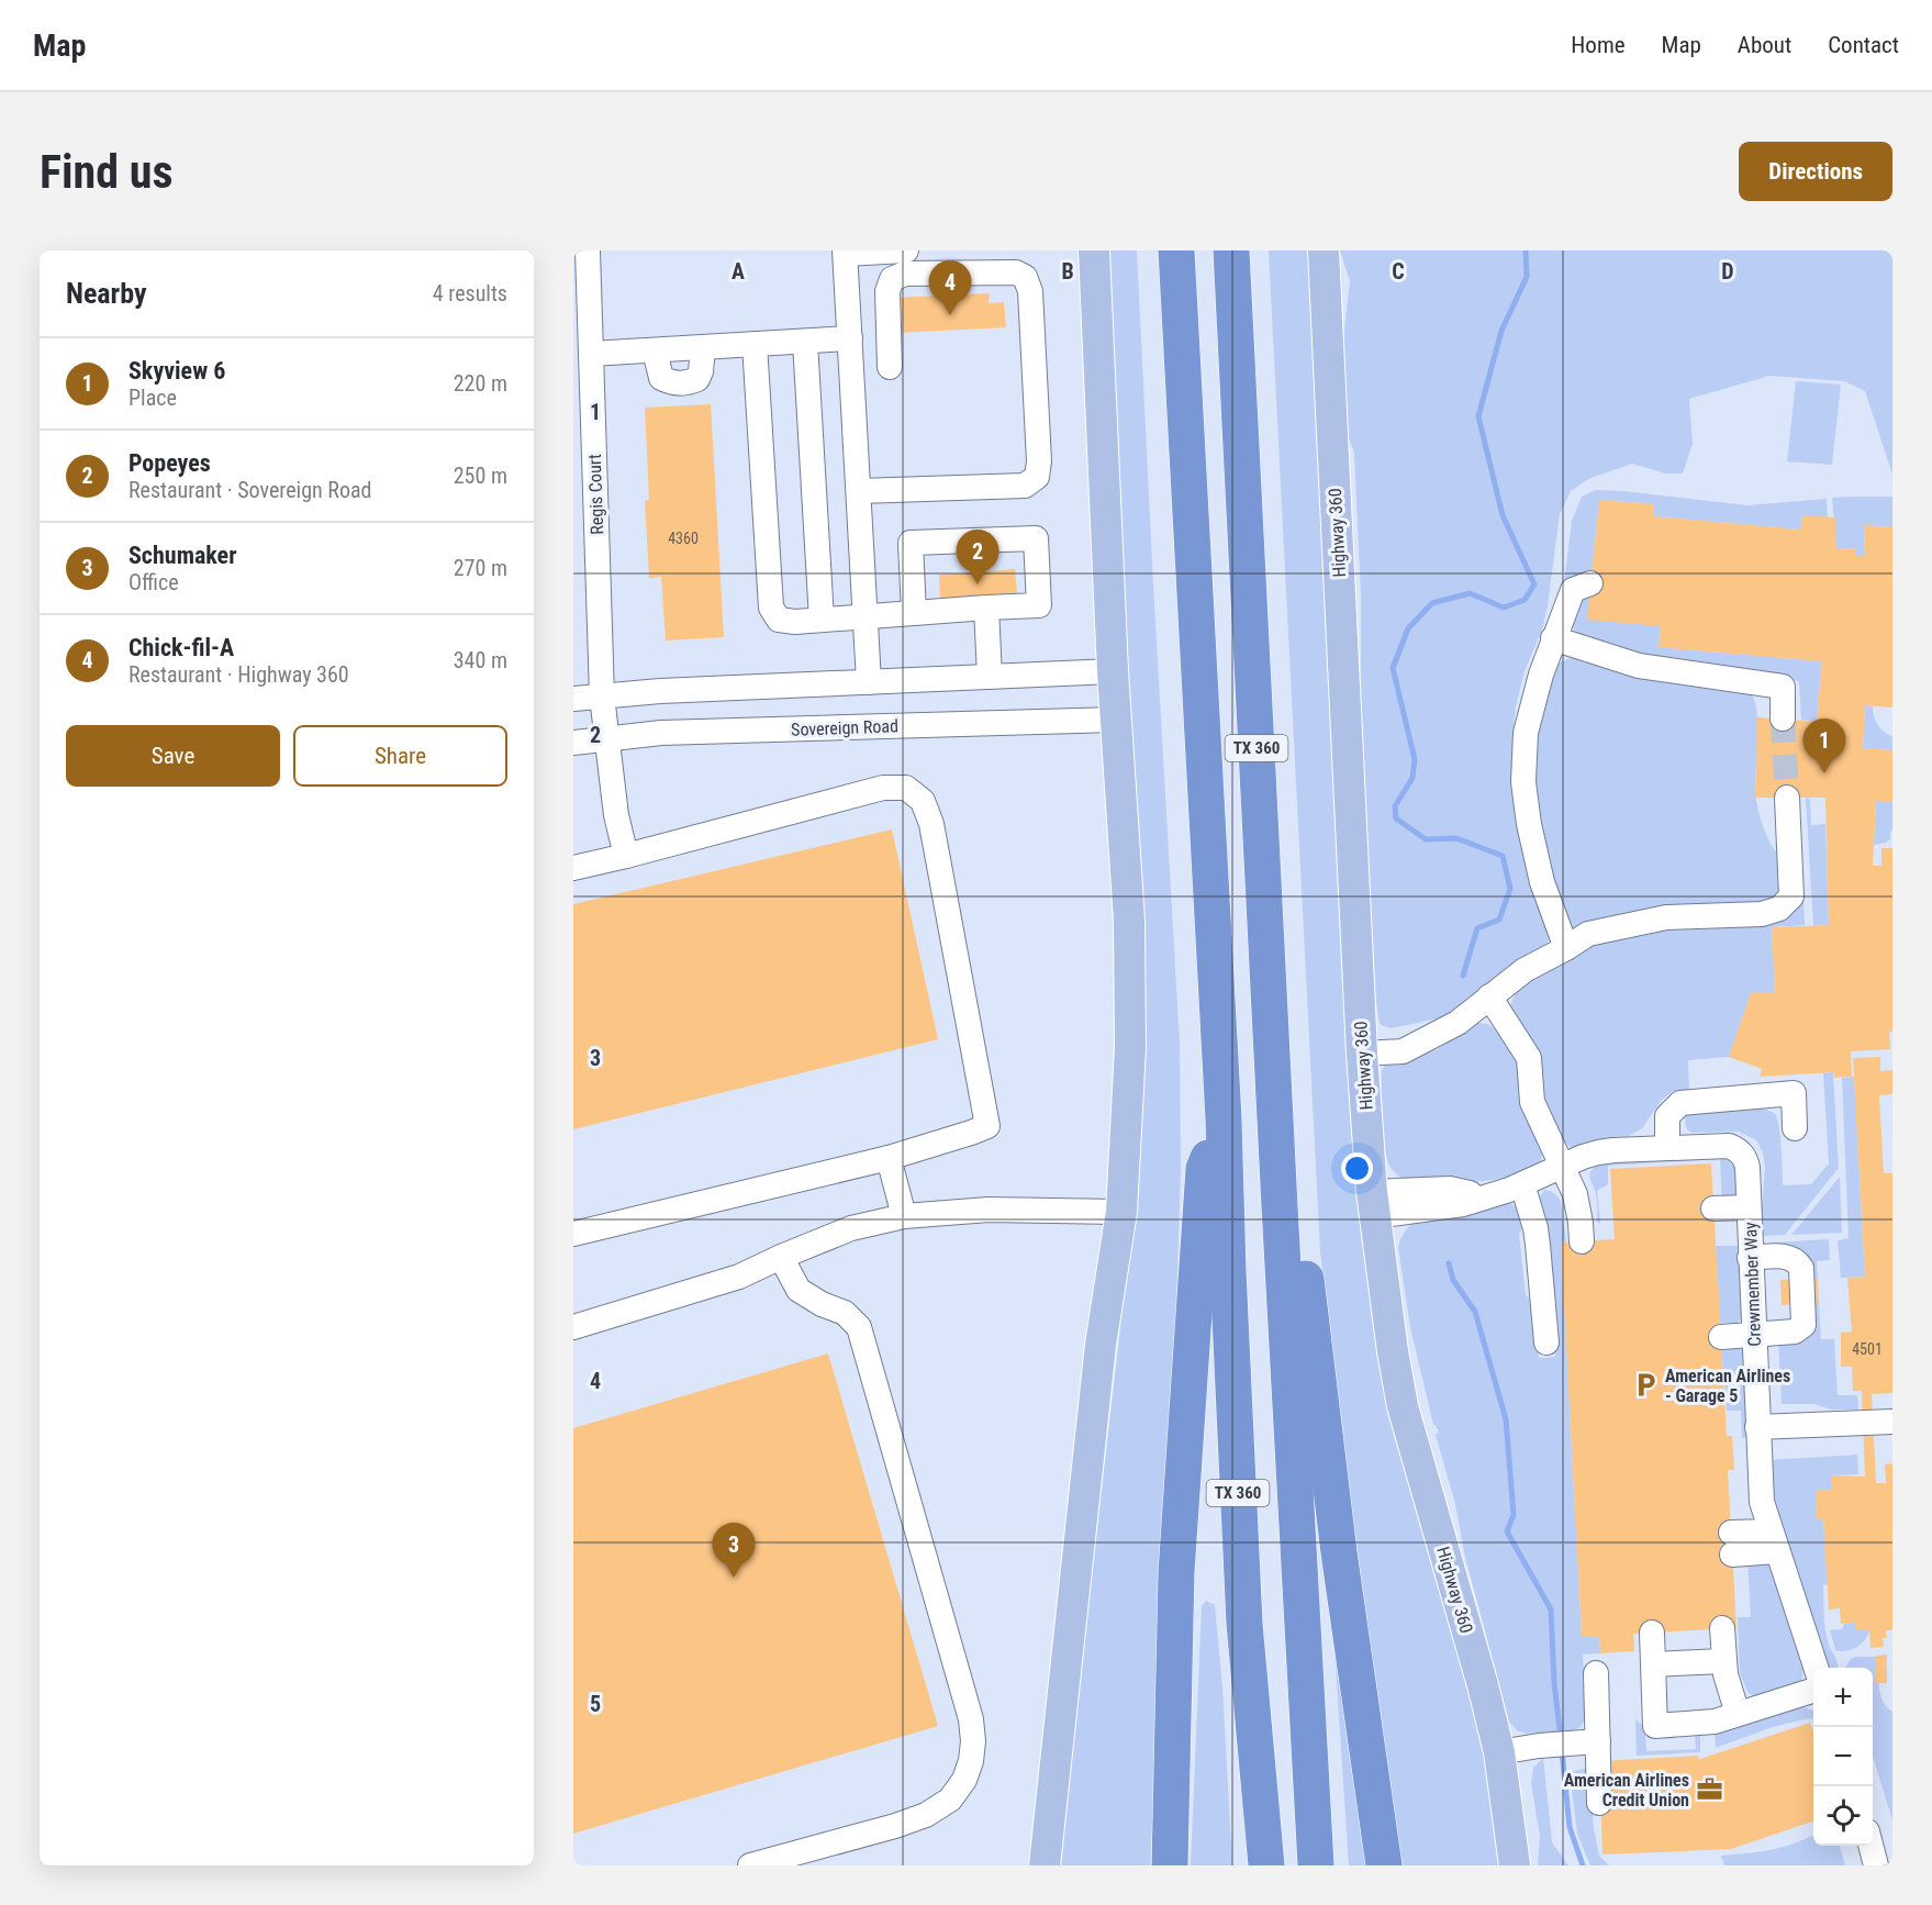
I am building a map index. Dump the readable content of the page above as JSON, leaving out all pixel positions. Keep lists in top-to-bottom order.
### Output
{
  "streets": {
    "highway": ["TX 360"],
    "main road": ["Highway 360"],
    "street": ["Regis Court", "Sovereign Road", "Crewmember Way"]
  },
  "crossings": [
    ["Regis Court", "Sovereign Road"],
    ["Highway 360", "Crewmember Way"]
  ],
  "places": {
    "parking": ["American Airlines - Garage 5"],
    "office": ["American Airlines Credit Union"]
  },
  "house_numbers": ["4360", "4501"],
  "page": {
    "header": "Map",
    "nav": [
      "Home",
      "Map",
      "About",
      "Contact"
    ],
    "buttons": [
      "Directions",
      ["Save", "Share"]
    ],
    "title": "Find us",
    "heading": ["Nearby", "4 results"],
    "pins": [
      "4",
      "2",
      "1",
      "3"
    ],
    "list": [
      {
        "mark": "1",
        "name": "Skyview 6",
        "note": "Place",
        "value": "220 m"
      },
      {
        "mark": "2",
        "name": "Popeyes",
        "note": "Restaurant · Sovereign Road",
        "value": "250 m"
      },
      {
        "mark": "3",
        "name": "Schumaker",
        "note": "Office",
        "value": "270 m"
      },
      {
        "mark": "4",
        "name": "Chick-fil-A",
        "note": "Restaurant · Highway 360",
        "value": "340 m"
      }
    ],
    "map_buttons": ["+", "−"]
  },
  "grid": {
    "columns": [
      "A",
      "B",
      "C",
      "D"
    ],
    "rows": [
      "1",
      "2",
      "3",
      "4",
      "5"
    ]
  }
}
